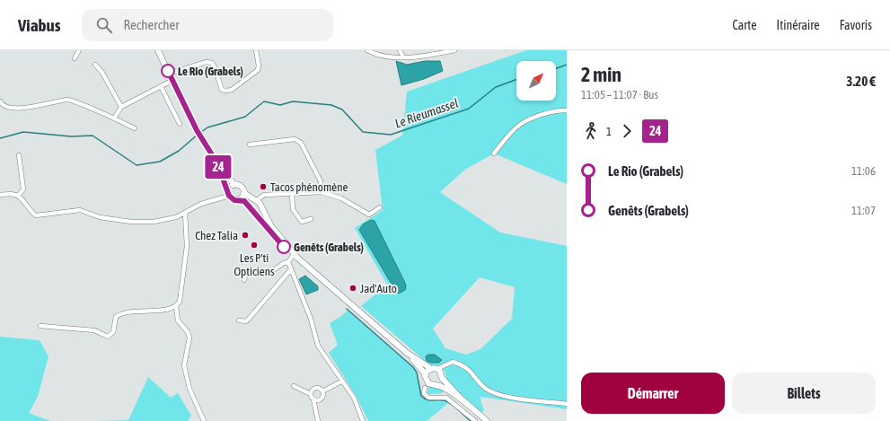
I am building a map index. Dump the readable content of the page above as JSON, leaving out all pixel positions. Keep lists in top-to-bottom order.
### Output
{
  "water": ["Le Rieumassel"],
  "places": [
    "Le Rio (Grabels)",
    "Tacos phénomène",
    "Chez Talia",
    "Les P'ti Opticiens",
    "Genêts (Grabels)",
    "Jad'Auto"
  ],
  "lines": ["bus line 24"],
  "north": "top right",
  "page": {
    "header": "Viabus",
    "search": "Rechercher",
    "nav": ["Carte", "Itinéraire", "Favoris"],
    "on_map": "24",
    "heading": ["2 min", "11:05 – 11:07 · Bus", "3.20 €"],
    "legs": ["1", "24"],
    "list": [
      {
        "name": "Le Rio (Grabels)",
        "value": "11:06"
      },
      {
        "name": "Genêts (Grabels)",
        "value": "11:07"
      }
    ],
    "buttons": ["Démarrer", "Billets"]
  }
}
